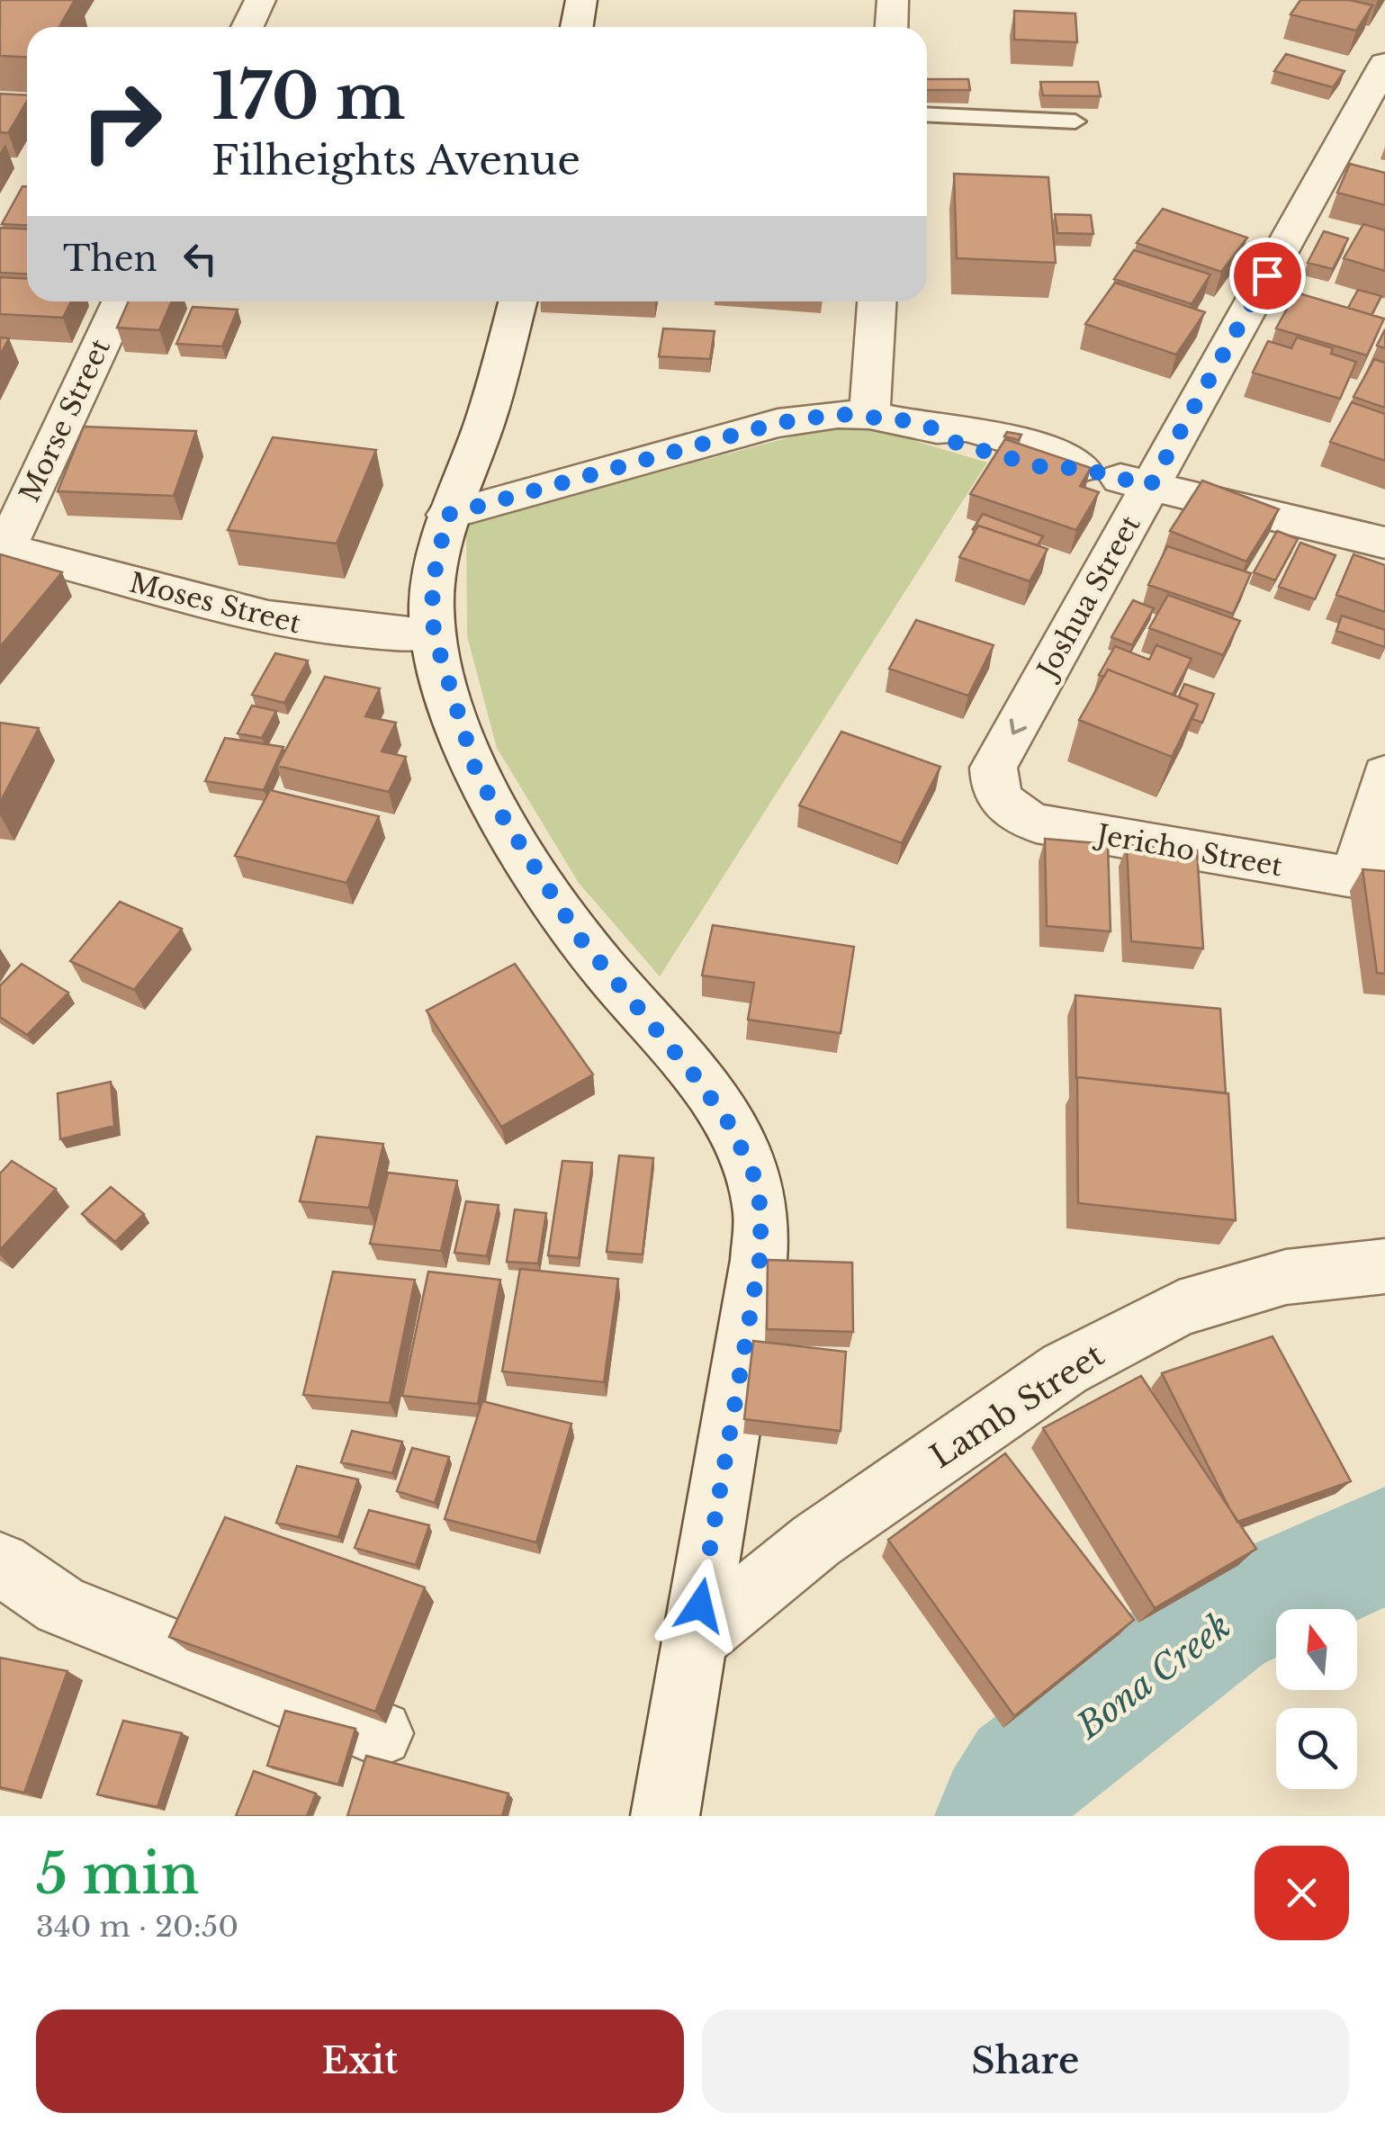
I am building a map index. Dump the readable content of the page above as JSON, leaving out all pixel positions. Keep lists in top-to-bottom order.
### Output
{
  "streets": {
    "street": [
      "Morse Street",
      "Joshua Street",
      "Moses Street",
      "Jericho Street",
      "Lamb Street"
    ]
  },
  "crossings": [
    ["Morse Street", "Moses Street"],
    ["Joshua Street", "Jericho Street"]
  ],
  "one_way": ["Joshua Street"],
  "water": ["Bona Creek"],
  "north": "top",
  "page": {
    "turn": ["170 m", "Filheights Avenue"],
    "then": "Then",
    "heading": ["5 min", "340 m · 20:50"],
    "buttons": ["Exit", "Share"]
  }
}
